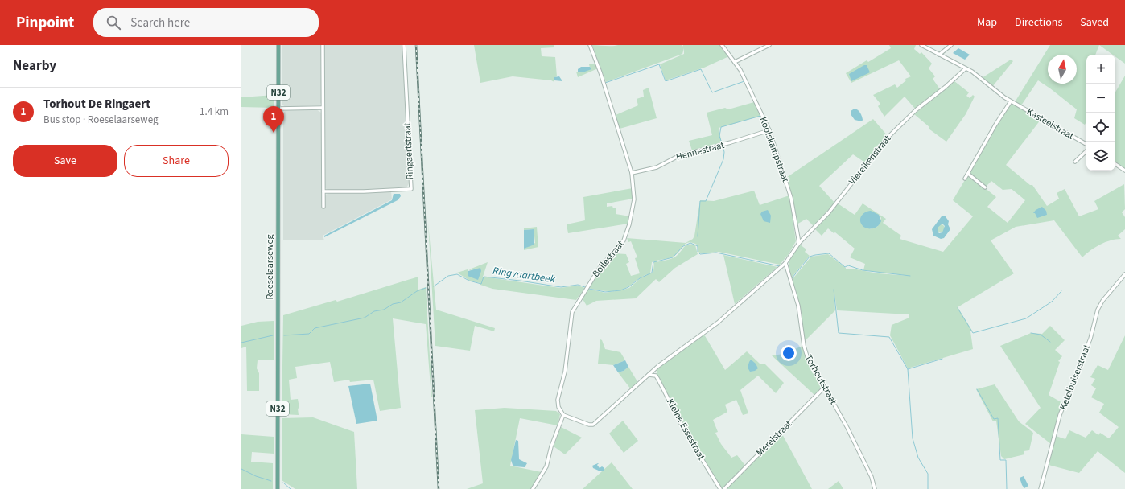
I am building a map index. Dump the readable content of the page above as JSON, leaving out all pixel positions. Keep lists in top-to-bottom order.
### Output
{
  "streets": {
    "main road": ["N32", "Roeselaarseweg"],
    "street": [
      "Kasteelstraat",
      "Koolskampstraat",
      "Ringaertstraat",
      "Hennestraat",
      "Viereikenstraat",
      "Bollestraat",
      "Ketelbuiserstraat",
      "Torhoutstraat",
      "Kleine Essestraat",
      "Merelstraat"
    ]
  },
  "crossings": [
    ["Kasteelstraat", "Viereikenstraat"],
    ["Koolskampstraat", "Hennestraat"],
    ["Koolskampstraat", "Viereikenstraat"],
    ["Hennestraat", "Bollestraat"],
    ["Viereikenstraat", "Bollestraat"],
    ["Viereikenstraat", "Torhoutstraat"],
    ["Viereikenstraat", "Kleine Essestraat"],
    ["Torhoutstraat", "Merelstraat"]
  ],
  "water": ["Ringvaartbeek"],
  "north": "top",
  "page": {
    "header": "Pinpoint",
    "search": "Search here",
    "nav": ["Map", "Directions", "Saved"],
    "heading": "Nearby",
    "map_buttons": ["+", "−"],
    "list": [
      {
        "mark": "1",
        "name": "Torhout De Ringaert",
        "note": "Bus stop · Roeselaarseweg",
        "value": "1.4 km"
      }
    ],
    "pins": "1",
    "buttons": ["Save", "Share"]
  }
}
